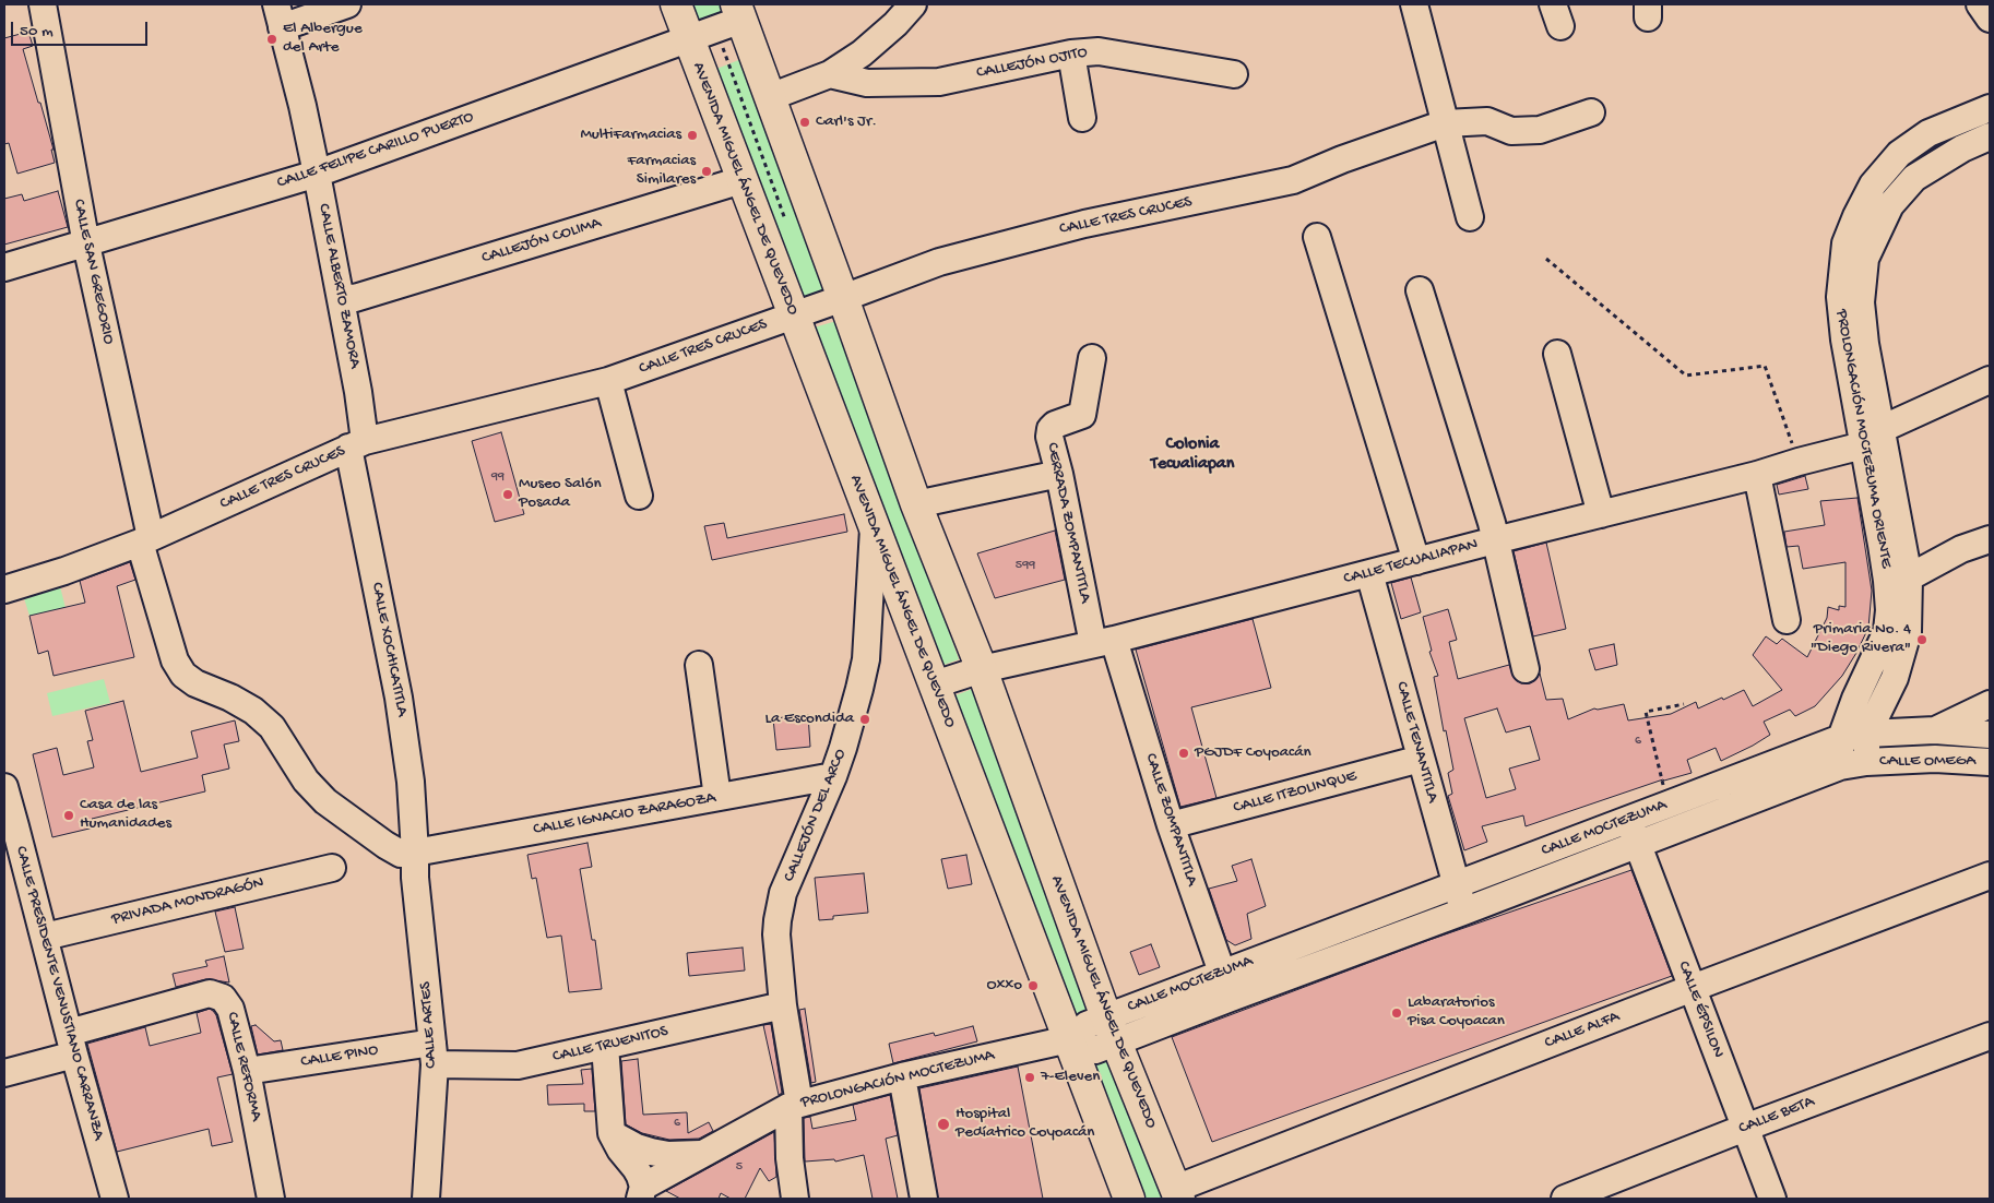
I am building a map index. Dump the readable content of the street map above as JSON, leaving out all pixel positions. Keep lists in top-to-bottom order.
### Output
{
  "streets": {
    "main road": ["AVENIDA MIGUEL ÁNGEL DE QUEVEDO"],
    "street": [
      "CALLEJÓN OJITO",
      "CALLE FELIPE CARILLO PUERTO",
      "CALLE TRES CRUCES",
      "CALLEJÓN COLIMA",
      "CALLE SAN GREGORIO",
      "CALLE ALBERTO ZAMORA",
      "PROLONGACIÓN MOCTEZUMA ORIENTE",
      "CERRADA ZOMPANTITLA",
      "CALLE TECUALIAPAN",
      "CALLE XOCHICATITLA",
      "CALLE TENANTITLA",
      "CALLE OMEGA",
      "CALLE ITZOLINQUE",
      "CALLE IGNACIO ZARAGOZA",
      "CALLEJÓN DEL ARCO",
      "CALLE ZOMPANTITLA",
      "CALLE MOCTEZUMA",
      "PRIVADA MONDRAGÓN",
      "CALLE PRESIDENTE VENUSTIANO CARRANZA",
      "CALLE ÉPSILON",
      "CALLE ARTES",
      "CALLE ALFA",
      "CALLE TRUENITOS",
      "CALLE PINO",
      "CALLE REFORMA",
      "PROLONGACIÓN MOCTEZUMA",
      "CALLE BETA"
    ]
  },
  "crossings": [
    ["CALLE FELIPE CARILLO PUERTO", "AVENIDA MIGUEL ÁNGEL DE QUEVEDO"],
    ["CALLE FELIPE CARILLO PUERTO", "CALLE SAN GREGORIO"],
    ["CALLE FELIPE CARILLO PUERTO", "CALLE ALBERTO ZAMORA"],
    ["AVENIDA MIGUEL ÁNGEL DE QUEVEDO", "CALLE TRES CRUCES"],
    ["AVENIDA MIGUEL ÁNGEL DE QUEVEDO", "CALLEJÓN COLIMA"],
    ["AVENIDA MIGUEL ÁNGEL DE QUEVEDO", "CALLE TECUALIAPAN"],
    ["AVENIDA MIGUEL ÁNGEL DE QUEVEDO", "CALLEJÓN DEL ARCO"],
    ["AVENIDA MIGUEL ÁNGEL DE QUEVEDO", "CALLE MOCTEZUMA"],
    ["AVENIDA MIGUEL ÁNGEL DE QUEVEDO", "CALLE ALFA"],
    ["AVENIDA MIGUEL ÁNGEL DE QUEVEDO", "PROLONGACIÓN MOCTEZUMA"],
    ["CALLE TRES CRUCES", "CALLE SAN GREGORIO"],
    ["CALLE TRES CRUCES", "CALLE ALBERTO ZAMORA"],
    ["CALLE TRES CRUCES", "CALLE XOCHICATITLA"],
    ["CALLEJÓN COLIMA", "CALLE ALBERTO ZAMORA"],
    ["CALLE SAN GREGORIO", "CALLE XOCHICATITLA"],
    ["CALLE SAN GREGORIO", "CALLE IGNACIO ZARAGOZA"],
    ["CALLE SAN GREGORIO", "CALLE ARTES"],
    ["CALLE ALBERTO ZAMORA", "CALLE XOCHICATITLA"],
    ["PROLONGACIÓN MOCTEZUMA ORIENTE", "CALLE TECUALIAPAN"],
    ["PROLONGACIÓN MOCTEZUMA ORIENTE", "CALLE OMEGA"],
    ["PROLONGACIÓN MOCTEZUMA ORIENTE", "CALLE MOCTEZUMA"],
    ["CERRADA ZOMPANTITLA", "CALLE TECUALIAPAN"],
    ["CERRADA ZOMPANTITLA", "CALLE ZOMPANTITLA"],
    ["CALLE TECUALIAPAN", "CALLE TENANTITLA"],
    ["CALLE TECUALIAPAN", "CALLE ZOMPANTITLA"],
    ["CALLE XOCHICATITLA", "CALLE IGNACIO ZARAGOZA"],
    ["CALLE XOCHICATITLA", "CALLE ARTES"],
    ["CALLE TENANTITLA", "CALLE ITZOLINQUE"],
    ["CALLE TENANTITLA", "CALLE MOCTEZUMA"],
    ["CALLE OMEGA", "CALLE MOCTEZUMA"],
    ["CALLE ITZOLINQUE", "CALLE ZOMPANTITLA"],
    ["CALLE IGNACIO ZARAGOZA", "CALLEJÓN DEL ARCO"],
    ["CALLE IGNACIO ZARAGOZA", "CALLE ARTES"],
    ["CALLEJÓN DEL ARCO", "CALLE TRUENITOS"],
    ["CALLEJÓN DEL ARCO", "PROLONGACIÓN MOCTEZUMA"],
    ["CALLE ZOMPANTITLA", "CALLE MOCTEZUMA"],
    ["CALLE MOCTEZUMA", "CALLE ÉPSILON"],
    ["CALLE MOCTEZUMA", "PROLONGACIÓN MOCTEZUMA"],
    ["PRIVADA MONDRAGÓN", "CALLE PRESIDENTE VENUSTIANO CARRANZA"],
    ["CALLE PRESIDENTE VENUSTIANO CARRANZA", "CALLE REFORMA"],
    ["CALLE ÉPSILON", "CALLE ALFA"],
    ["CALLE ÉPSILON", "CALLE BETA"],
    ["CALLE ARTES", "CALLE TRUENITOS"],
    ["CALLE ARTES", "CALLE PINO"],
    ["CALLE TRUENITOS", "CALLE PINO"],
    ["CALLE PINO", "CALLE REFORMA"]
  ],
  "districts": ["Colonia Tecualiapan"],
  "places": [
    "El Albergue del Arte",
    "Carl's Jr.",
    "MultiFarmacias",
    "Farmacias Similares",
    "Museo Salón Posada",
    "Primaria No. 4 \"Diego Rivera\"",
    "La Escondida",
    "PGJDF Coyoacán",
    "Casa de las Humanidades",
    "Oxxo",
    "Labaratorios Pisa Coyoacan",
    "7-Eleven",
    "Hospital Pedíatrico Coyoacán"
  ],
  "house_numbers": [
    "99",
    "599",
    "6",
    "6",
    "5"
  ],
  "scale_bar": "50 m"
}
